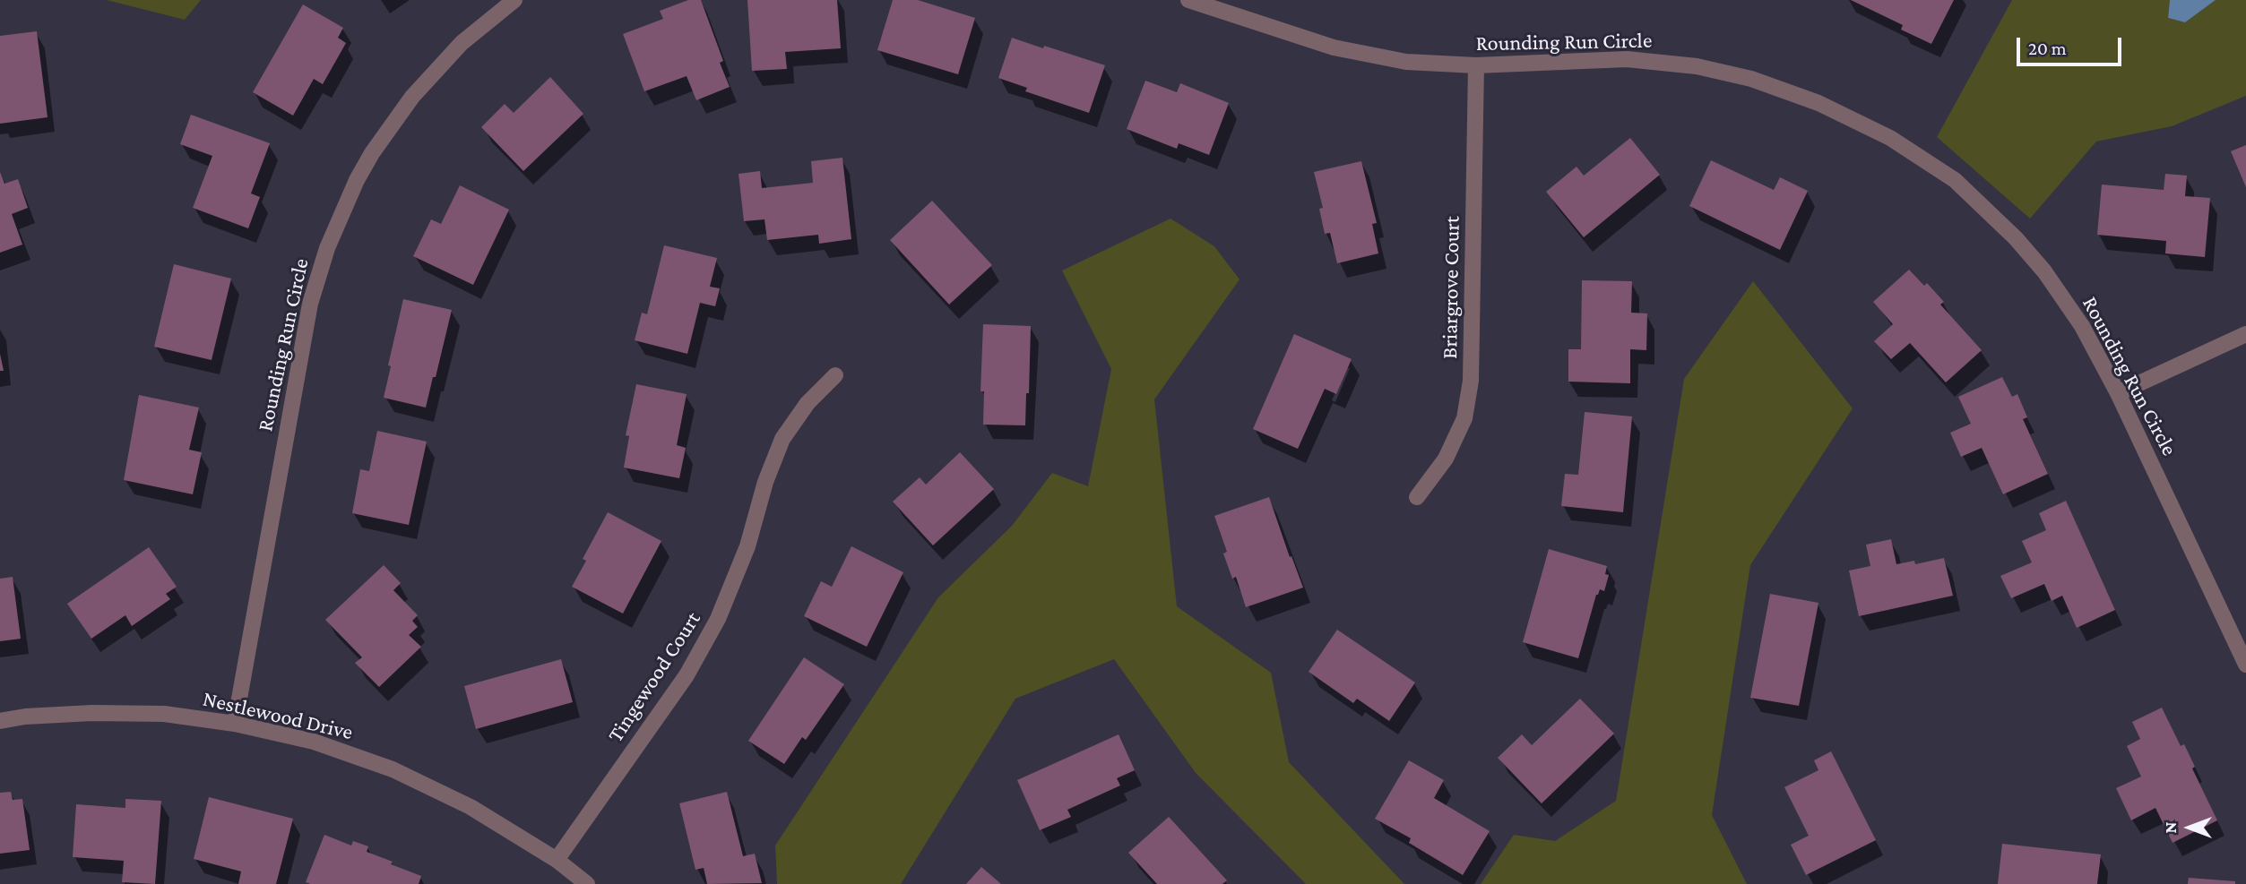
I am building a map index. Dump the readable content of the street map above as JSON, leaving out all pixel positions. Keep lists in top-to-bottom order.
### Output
{
  "streets": {
    "street": [
      "Rounding Run Circle",
      "Briargrove Court",
      "Tingewood Court",
      "Nestlewood Drive"
    ]
  },
  "crossings": [
    ["Rounding Run Circle", "Briargrove Court"],
    ["Rounding Run Circle", "Nestlewood Drive"],
    ["Tingewood Court", "Nestlewood Drive"]
  ],
  "scale_bar": "20 m",
  "north": "left"
}
